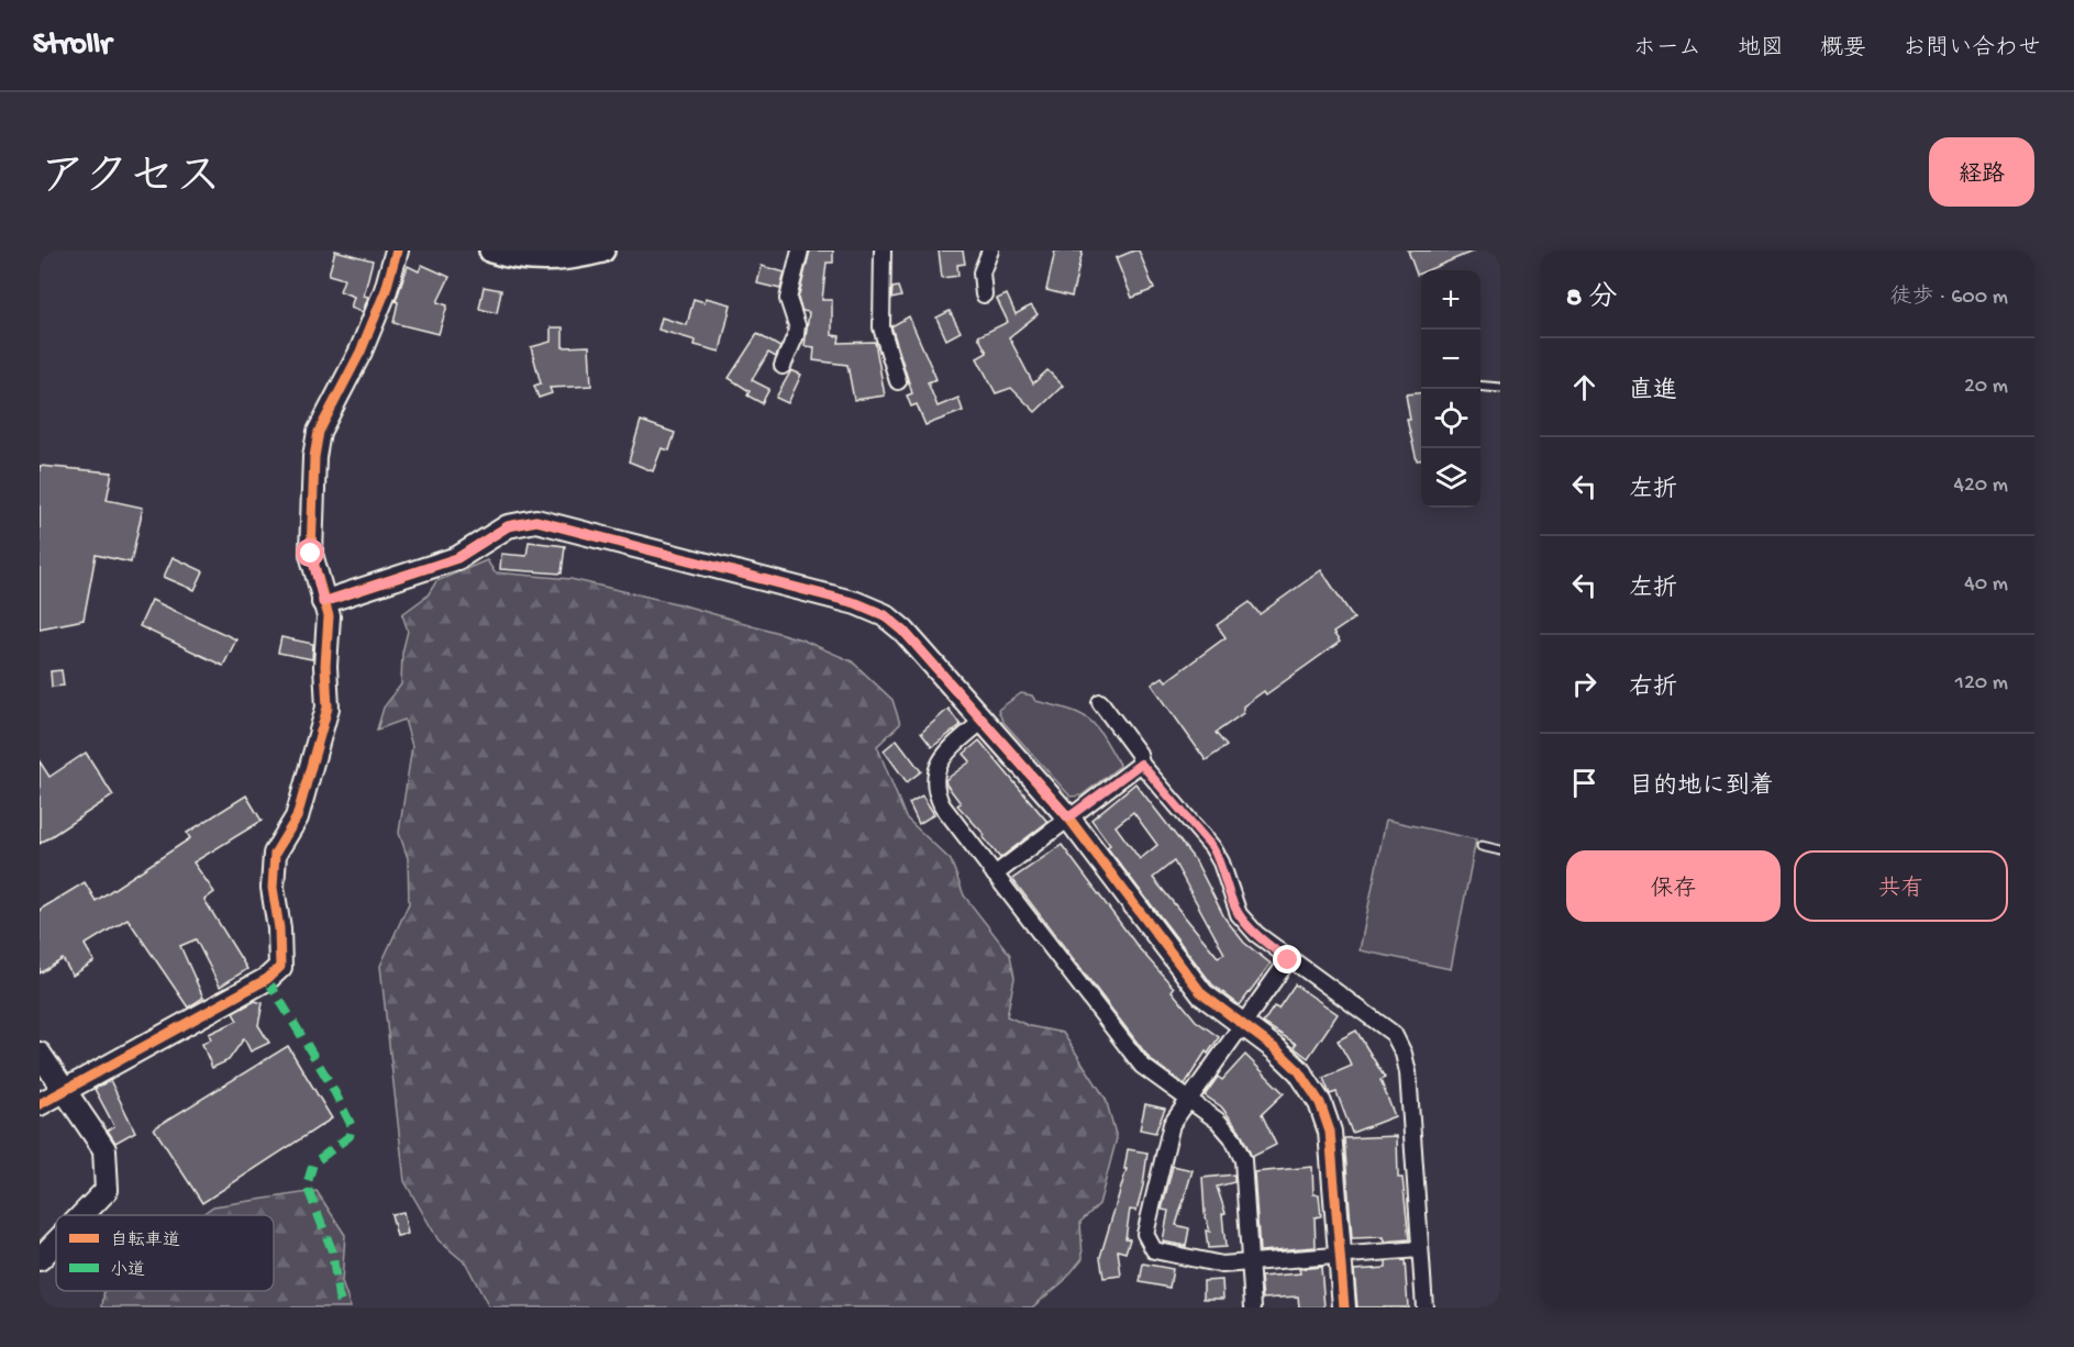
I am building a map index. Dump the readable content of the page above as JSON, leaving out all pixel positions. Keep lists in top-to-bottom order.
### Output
{
  "legend": ["自転車道", "小道"],
  "page": {
    "header": "Strollr",
    "nav": [
      "ホーム",
      "地図",
      "概要",
      "お問い合わせ"
    ],
    "title": "アクセス",
    "buttons": [
      "経路",
      ["保存", "共有"]
    ],
    "heading": ["8 分", "徒歩 · 600 m"],
    "map_buttons": ["+", "−"],
    "list": [
      ["直進", "20 m"],
      ["左折", "420 m"],
      ["左折", "40 m"],
      ["右折", "120 m"],
      "目的地に到着"
    ]
  }
}
